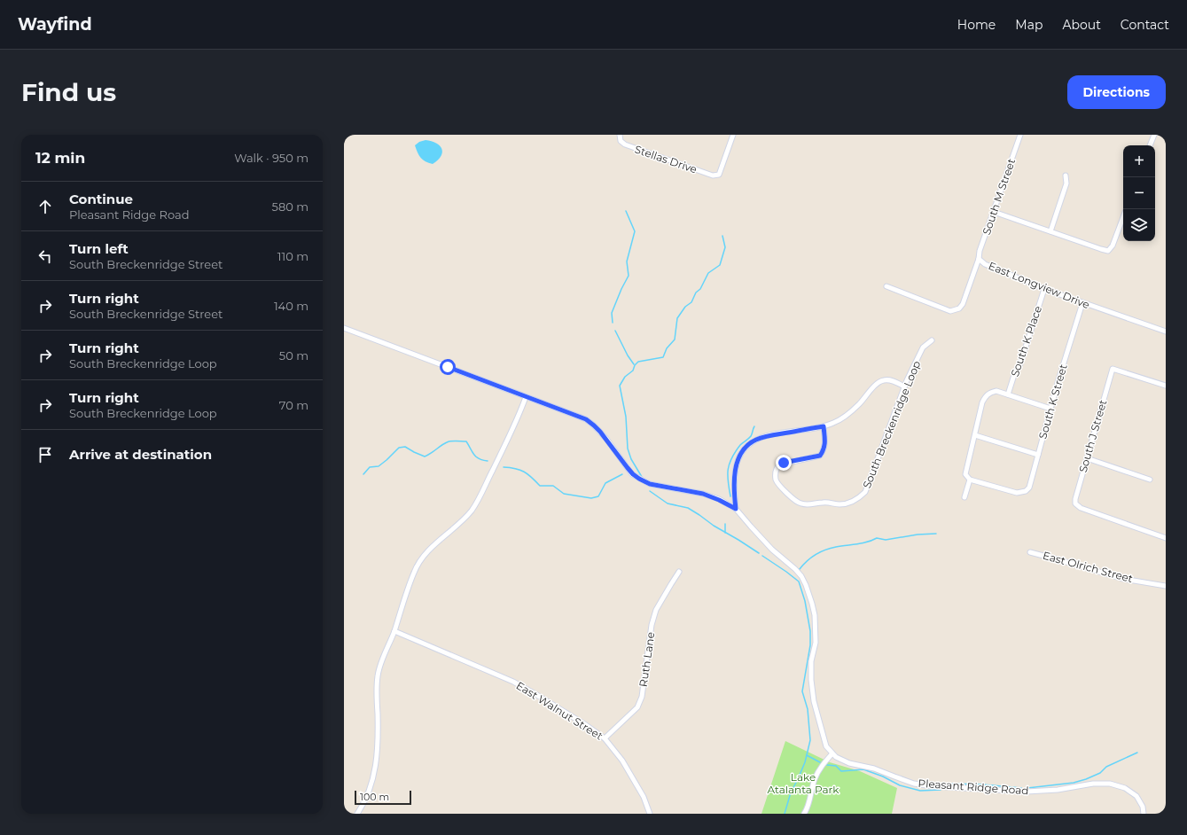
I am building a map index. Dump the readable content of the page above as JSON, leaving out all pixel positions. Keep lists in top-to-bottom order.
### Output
{
  "streets": {
    "street": [
      "Stellas Drive",
      "South M Street",
      "East Longview Drive",
      "South K Place",
      "South K Street",
      "South Breckenridge Loop",
      "South J Street",
      "East Olrich Street",
      "Ruth Lane",
      "East Walnut Street",
      "Pleasant Ridge Road"
    ]
  },
  "crossings": [
    ["South M Street", "East Longview Drive"],
    ["East Longview Drive", "South K Place"],
    ["East Longview Drive", "South K Street"],
    ["Ruth Lane", "East Walnut Street"]
  ],
  "parks": ["Lake Atalanta Park"],
  "scale_bar": "100 m",
  "page": {
    "header": "Wayfind",
    "nav": [
      "Home",
      "Map",
      "About",
      "Contact"
    ],
    "buttons": "Directions",
    "title": "Find us",
    "heading": ["12 min", "Walk · 950 m"],
    "map_buttons": ["+", "−"],
    "list": [
      ["Continue", "Pleasant Ridge Road", "580 m"],
      ["Turn left", "South Breckenridge Street", "110 m"],
      ["Turn right", "South Breckenridge Street", "140 m"],
      ["Turn right", "South Breckenridge Loop", "50 m"],
      ["Turn right", "South Breckenridge Loop", "70 m"],
      "Arrive at destination"
    ],
    "scale": "100 m"
  }
}
